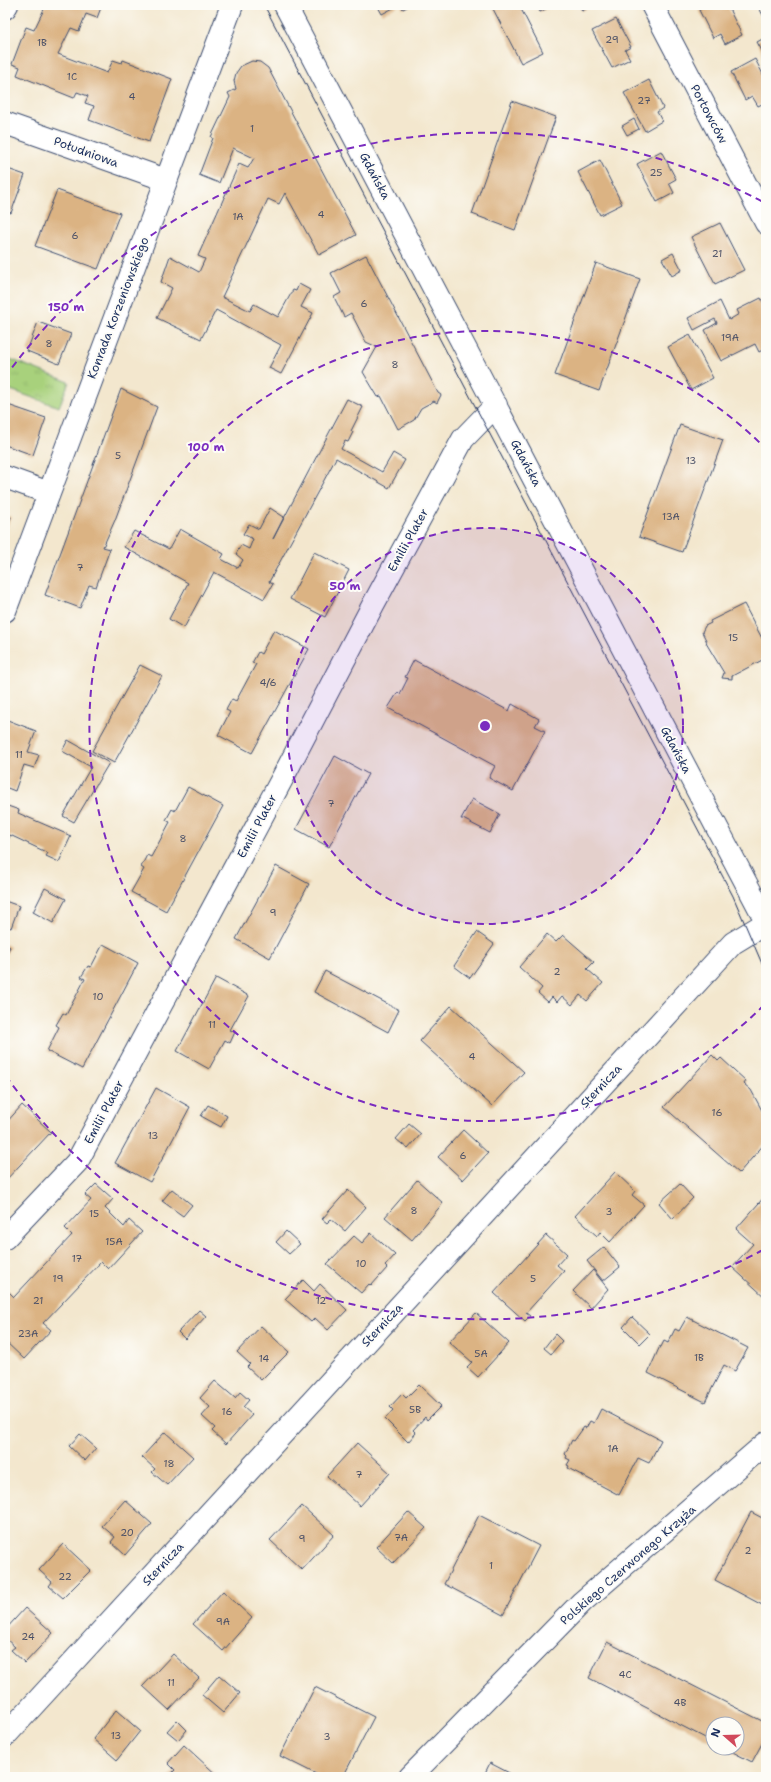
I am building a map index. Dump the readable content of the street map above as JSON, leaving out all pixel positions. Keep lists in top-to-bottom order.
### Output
{
  "streets": {
    "street": [
      "Portowców",
      "Południowa",
      "Gdańska",
      "Konrada Korzeniowskiego",
      "Emilii Plater",
      "Sternicza",
      "Polskiego Czerwonego Krzyża"
    ]
  },
  "crossings": [
    ["Południowa", "Konrada Korzeniowskiego"],
    ["Gdańska", "Emilii Plater"],
    ["Gdańska", "Sternicza"]
  ],
  "house_numbers": [
    "29",
    "1B",
    "1C",
    "4",
    "27",
    "1",
    "25",
    "4",
    "1A",
    "6",
    "21",
    "6",
    "19A",
    "8",
    "8",
    "5",
    "13",
    "13A",
    "7",
    "15",
    "4/6",
    "11",
    "7",
    "8",
    "9",
    "2",
    "10",
    "11",
    "4",
    "16",
    "13",
    "6",
    "8",
    "3",
    "15",
    "15A",
    "17",
    "10",
    "19",
    "5",
    "21",
    "12",
    "23A",
    "5A",
    "1B",
    "14",
    "5B",
    "16",
    "1A",
    "18",
    "7",
    "20",
    "7A",
    "9",
    "2",
    "1",
    "22",
    "9A",
    "24",
    "4C",
    "11",
    "4B",
    "13",
    "3"
  ],
  "north": "left",
  "rings": ["150 m", "100 m", "50 m"]
}
